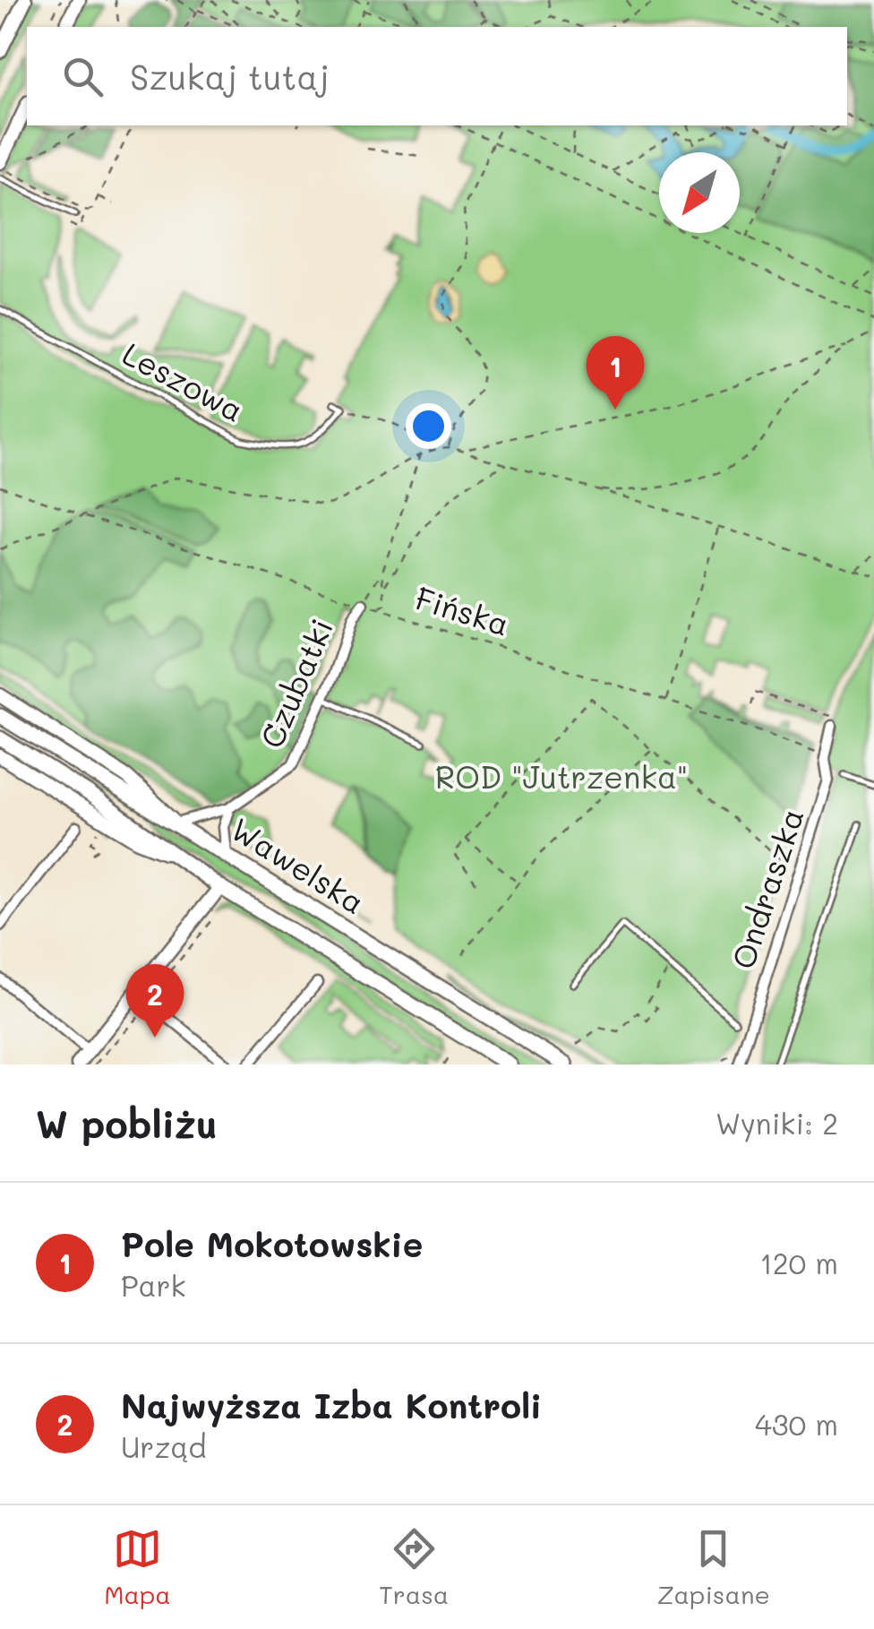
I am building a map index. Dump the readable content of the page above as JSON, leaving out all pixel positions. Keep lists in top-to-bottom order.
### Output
{
  "streets": {
    "main road": ["Wawelska"],
    "street": ["Czubatki", "Ondraszka"],
    "lane": ["Leszowa"],
    "path": ["Fińska"]
  },
  "crossings": [
    ["Fińska", "Czubatki"],
    ["Fińska", "Ondraszka"],
    ["Czubatki", "Wawelska"]
  ],
  "parks": ["ROD \"Jutrzenka\""],
  "north": "bottom left",
  "page": {
    "search": "Szukaj tutaj",
    "pins": ["1", "2"],
    "heading": ["W pobliżu", "Wyniki: 2"],
    "list": [
      {
        "mark": "1",
        "name": "Pole Mokotowskie",
        "note": "Park",
        "value": "120 m"
      },
      {
        "mark": "2",
        "name": "Najwyższa Izba Kontroli",
        "note": "Urząd",
        "value": "430 m"
      }
    ],
    "nav": ["Mapa", "Trasa", "Zapisane"]
  }
}
